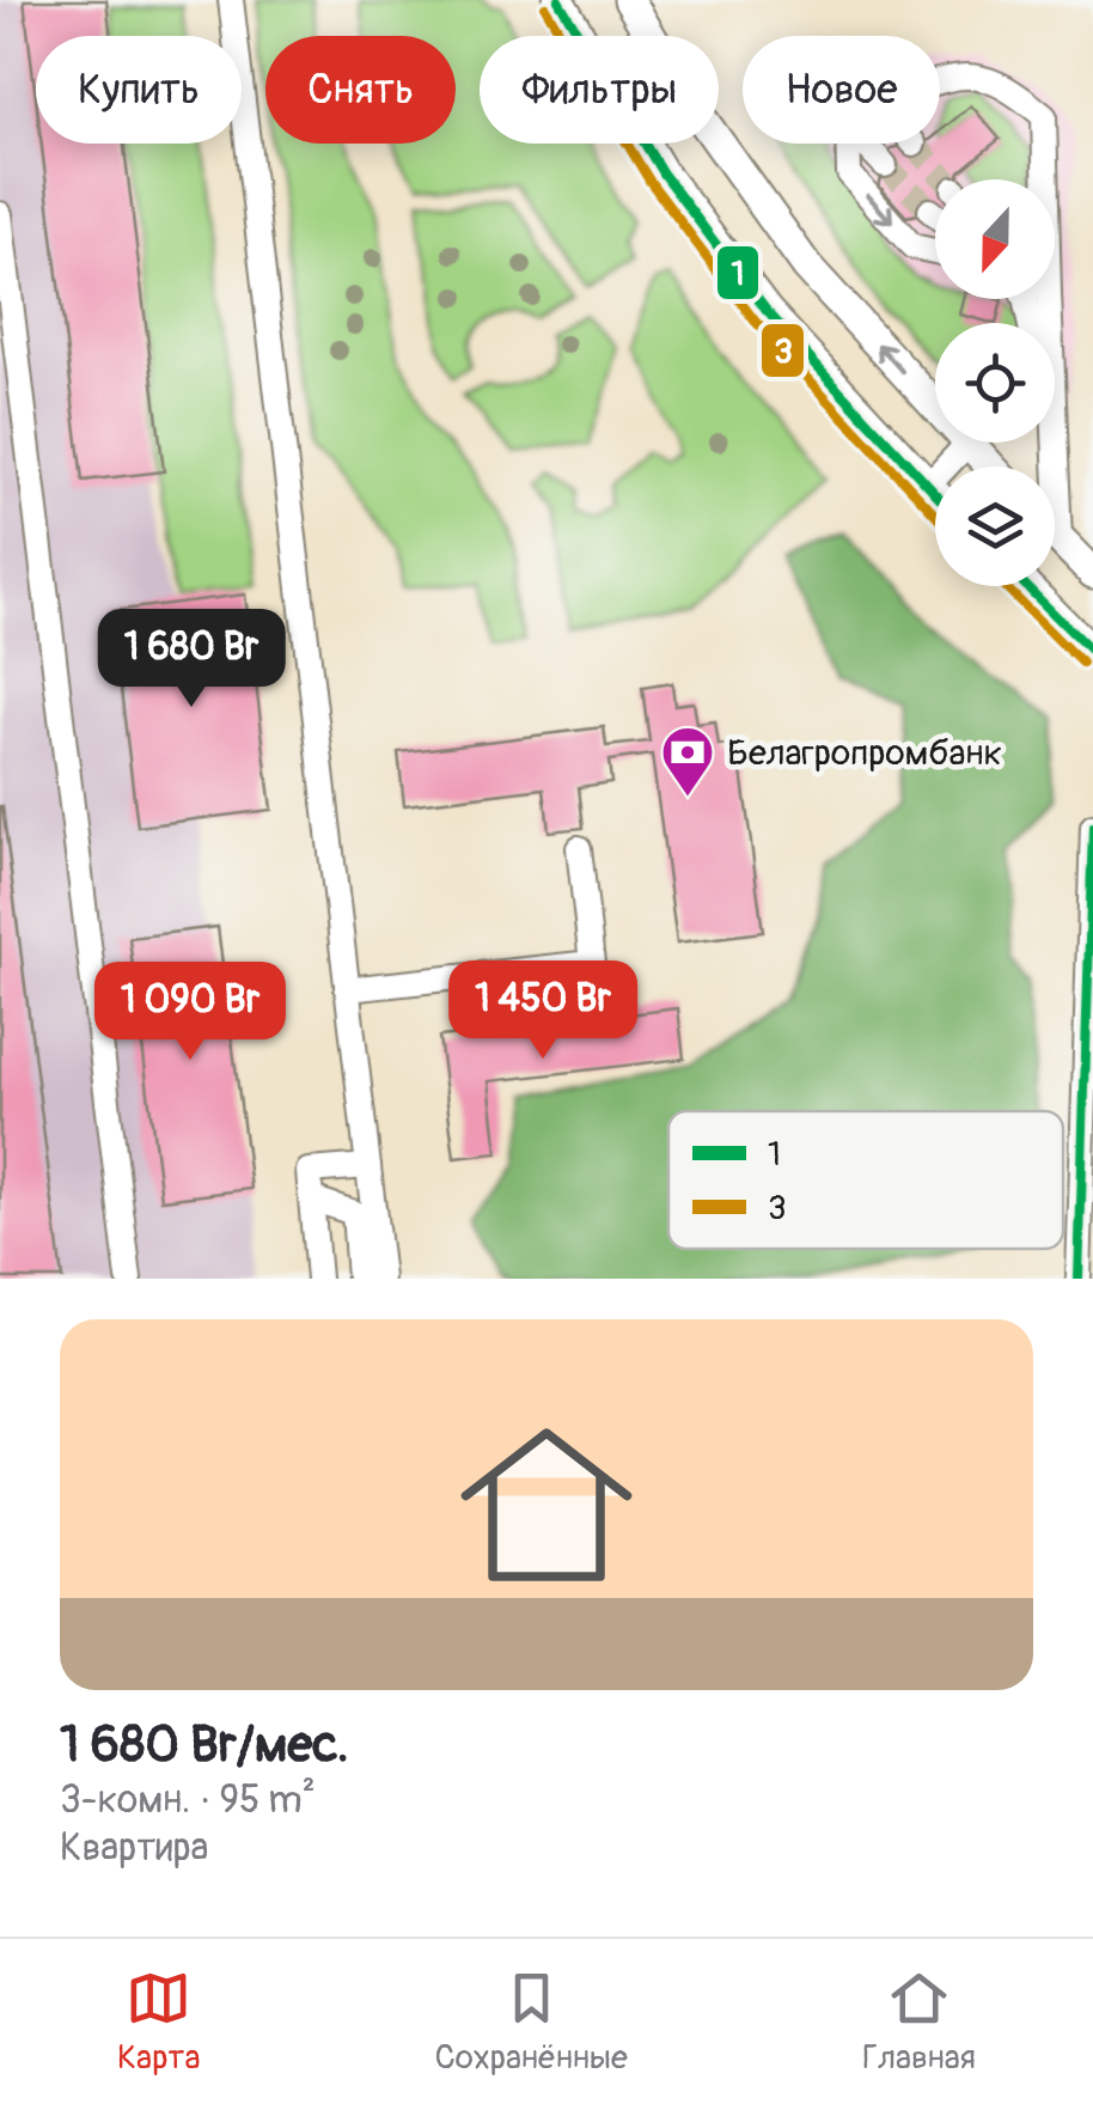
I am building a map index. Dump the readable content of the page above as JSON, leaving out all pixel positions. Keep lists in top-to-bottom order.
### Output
{
  "places": {
    "bank": ["Белагропромбанк"]
  },
  "lines": ["transit line 1", "transit line 3"],
  "legend": ["1", "3"],
  "north": "bottom",
  "page": {
    "chip": [
      "Купить",
      "Снять",
      "Фильтры",
      "Новое"
    ],
    "price": ["1 680 Br", "1 450 Br", "1 090 Br"],
    "list": [
      {
        "name": "1 680 Br/мес.",
        "note": "3-комн. · 95 m² · Квартира"
      }
    ],
    "tabs": ["Карта", "Сохранённые", "Главная"]
  }
}
